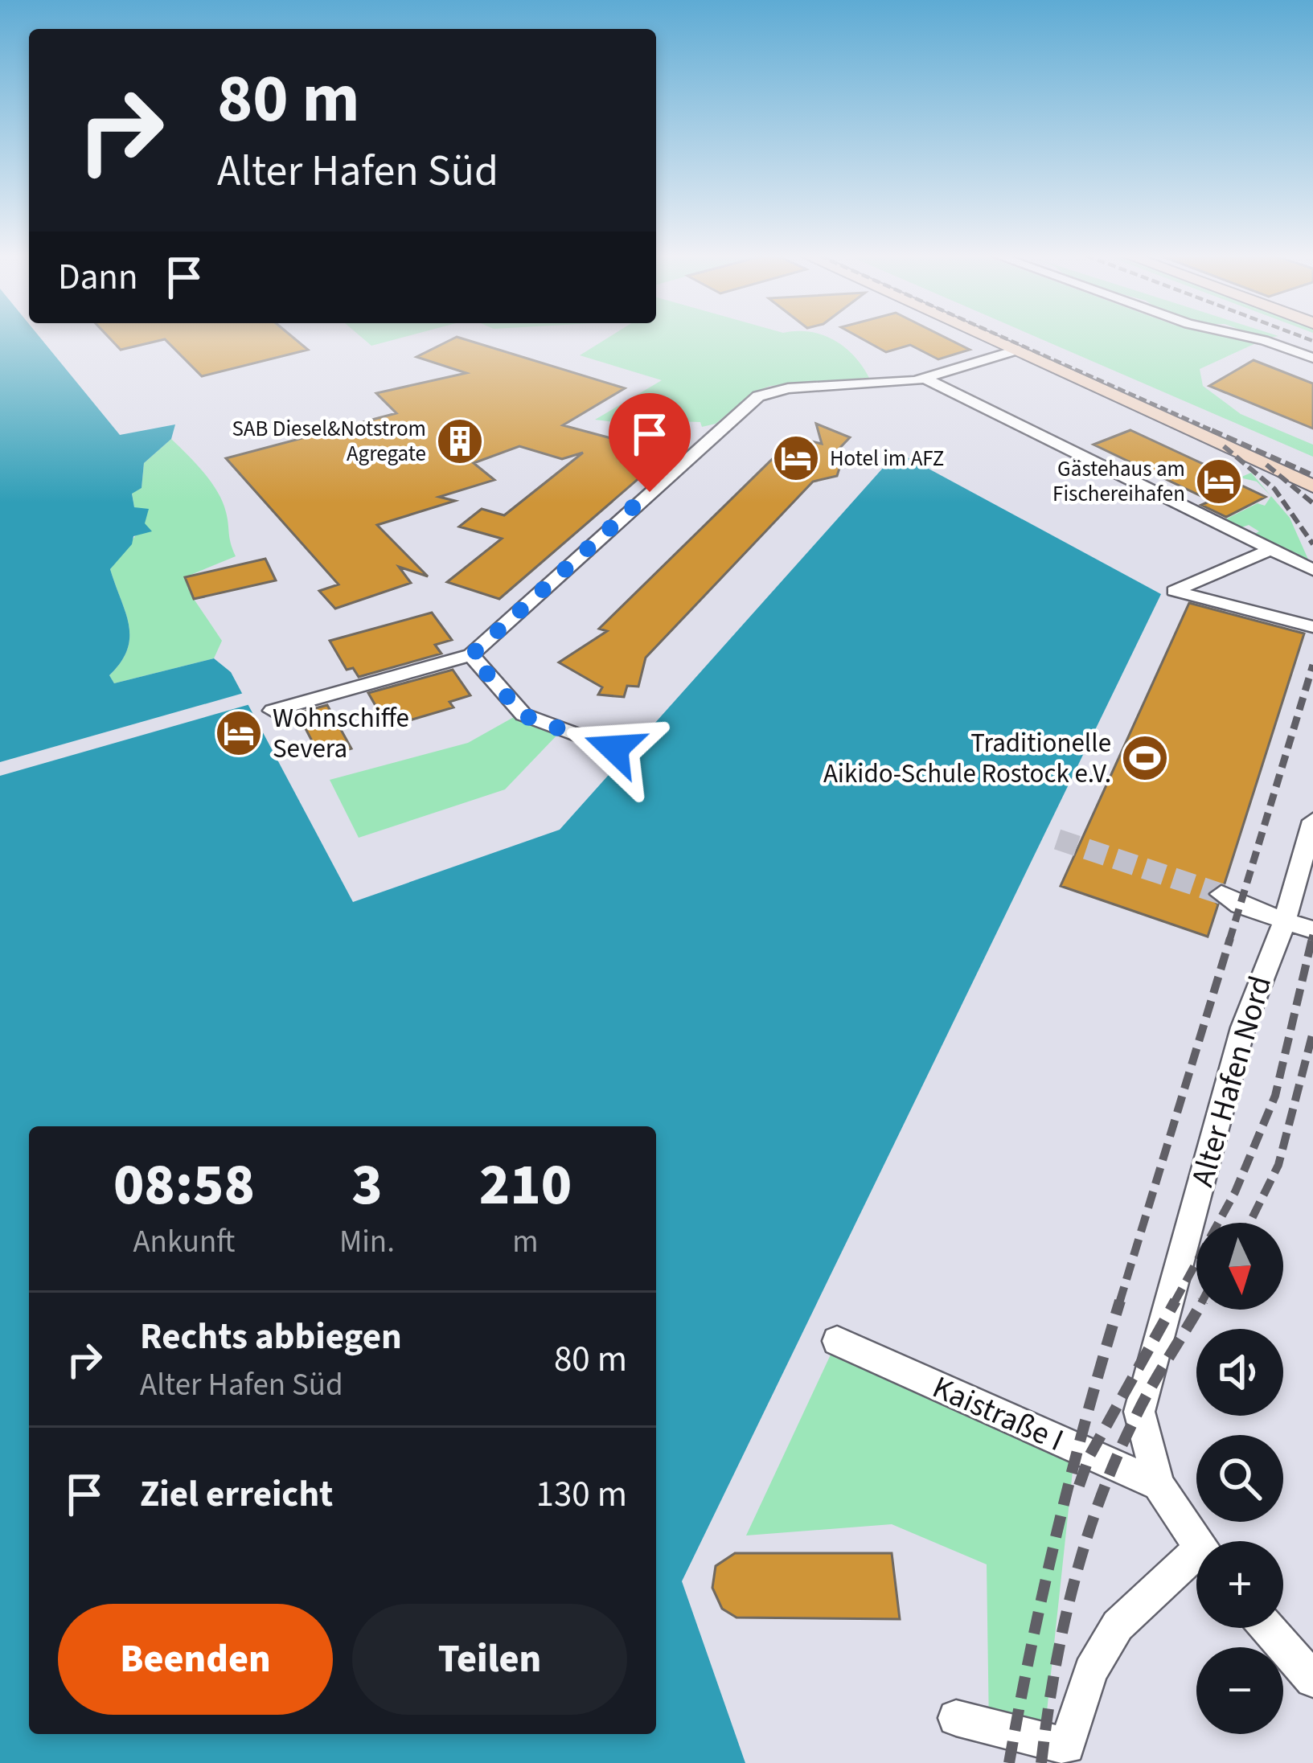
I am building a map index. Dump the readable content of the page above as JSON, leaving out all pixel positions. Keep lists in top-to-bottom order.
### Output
{
  "streets": {
    "street": ["Alter Hafen Nord", "Kaistraße I"]
  },
  "crossings": [
    ["Alter Hafen Nord", "Kaistraße I"]
  ],
  "places": {
    "building": ["SAB Diesel&Notstrom Agregate"],
    "hotel": ["Hotel im AFZ", "Gästehaus am Fischereihafen", "Wohnschiffe Severa"],
    "sports": ["Traditionelle Aikido-Schule Rostock e.V."]
  },
  "north": "bottom",
  "page": {
    "turn": ["80 m", "Alter Hafen Süd"],
    "then": "Dann",
    "eta": [
      "08:58",
      "Ankunft",
      "3",
      "Min.",
      "210",
      "m"
    ],
    "map_buttons": ["+", "−"],
    "list": [
      {
        "name": "Rechts abbiegen",
        "note": "Alter Hafen Süd",
        "value": "80 m"
      },
      {
        "name": "Ziel erreicht",
        "value": "130 m"
      }
    ],
    "buttons": ["Beenden", "Teilen"]
  }
}
